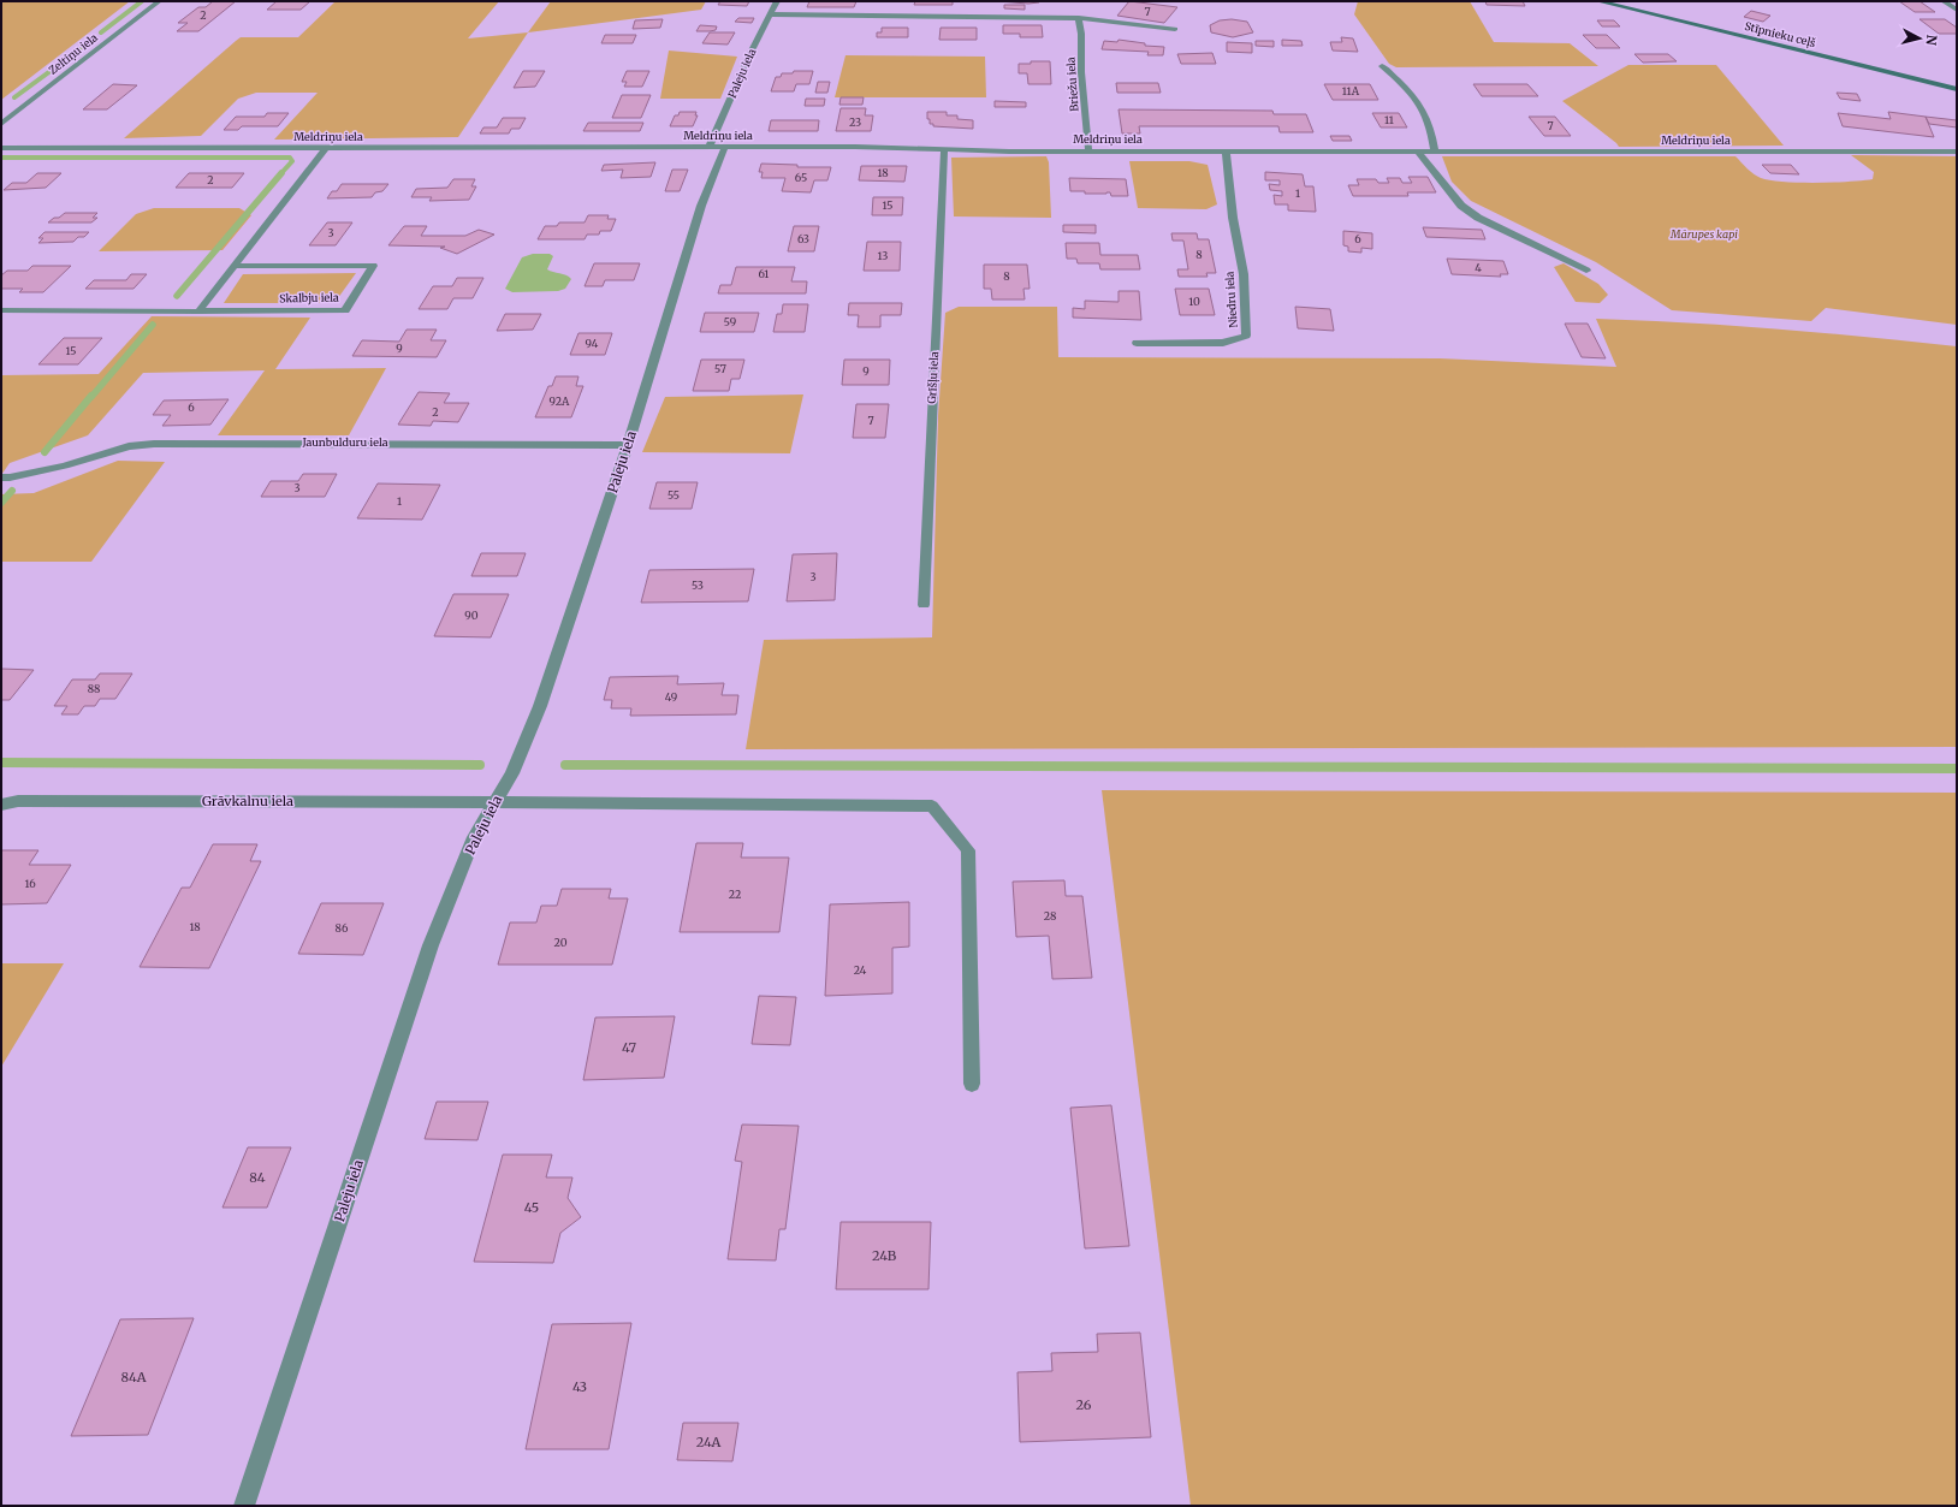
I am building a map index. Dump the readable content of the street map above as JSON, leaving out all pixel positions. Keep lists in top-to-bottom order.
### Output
{
  "streets": {
    "main road": ["Stīpnieku ceļš"],
    "street": [
      "Zeltiņu iela",
      "Paleju iela",
      "Briežu iela",
      "Meldriņu iela",
      "Skalbju iela",
      "Niedru iela",
      "Grīšļu iela",
      "Jaunbulduru iela",
      "Grāvkalnu iela"
    ]
  },
  "crossings": [
    ["Paleju iela", "Meldriņu iela"],
    ["Paleju iela", "Jaunbulduru iela"],
    ["Paleju iela", "Grāvkalnu iela"],
    ["Briežu iela", "Meldriņu iela"],
    ["Meldriņu iela", "Niedru iela"],
    ["Meldriņu iela", "Grīšļu iela"]
  ],
  "parks": ["Mārupes kapi"],
  "house_numbers": [
    "7",
    "2",
    "11A",
    "11",
    "23",
    "7",
    "18",
    "65",
    "2",
    "1",
    "15",
    "3",
    "63",
    "6",
    "8",
    "13",
    "4",
    "61",
    "8",
    "10",
    "59",
    "94",
    "9",
    "15",
    "57",
    "9",
    "92A",
    "6",
    "2",
    "7",
    "3",
    "55",
    "1",
    "3",
    "53",
    "90",
    "88",
    "49",
    "16",
    "22",
    "28",
    "18",
    "86",
    "20",
    "24",
    "47",
    "84",
    "45",
    "24B",
    "84A",
    "43",
    "26",
    "24A"
  ],
  "north": "right"
}
